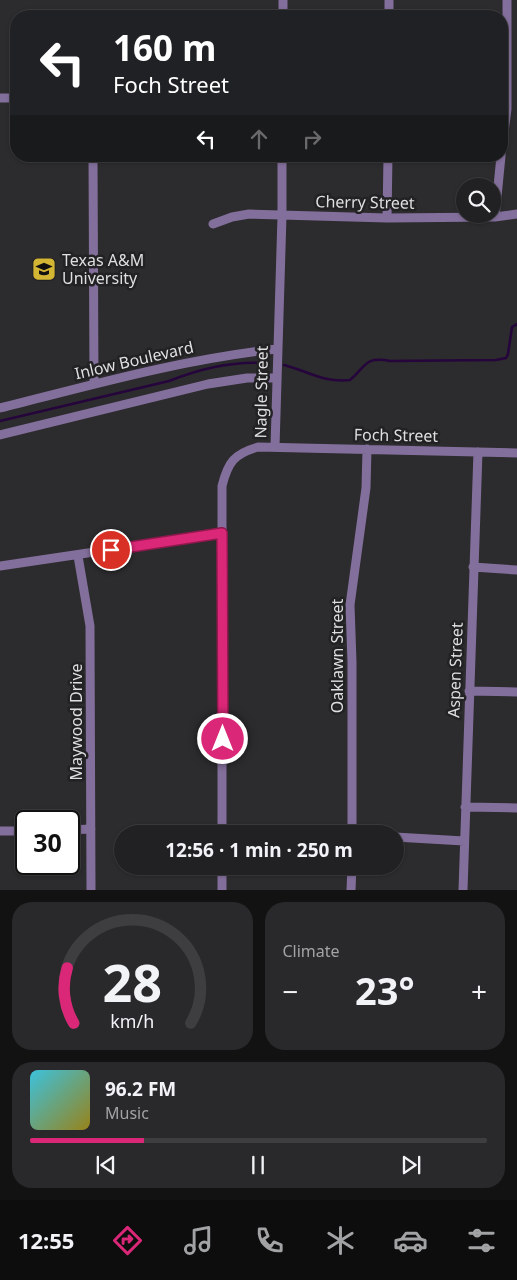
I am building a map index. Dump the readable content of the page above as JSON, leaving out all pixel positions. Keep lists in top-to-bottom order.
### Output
{
  "streets": {
    "street": [
      "Cherry Street",
      "Inlow Boulevard",
      "Nagle Street",
      "Foch Street",
      "Oaklawn Street",
      "Aspen Street",
      "Maywood Drive"
    ]
  },
  "crossings": [
    ["Cherry Street", "Nagle Street"],
    ["Inlow Boulevard", "Nagle Street"],
    ["Nagle Street", "Foch Street"],
    ["Foch Street", "Oaklawn Street"],
    ["Foch Street", "Aspen Street"]
  ],
  "places": {
    "school or university": ["Texas A&M University"]
  },
  "page": {
    "turn": ["160 m", "Foch Street"],
    "limit": "30",
    "trip": "12:56 · 1 min · 250 m",
    "tile": "Climate",
    "heat": ["−", "23°", "+"],
    "song": ["96.2 FM", "Music"],
    "tabs": "12:55",
    "gauge": ["28", "km/h"]
  }
}
